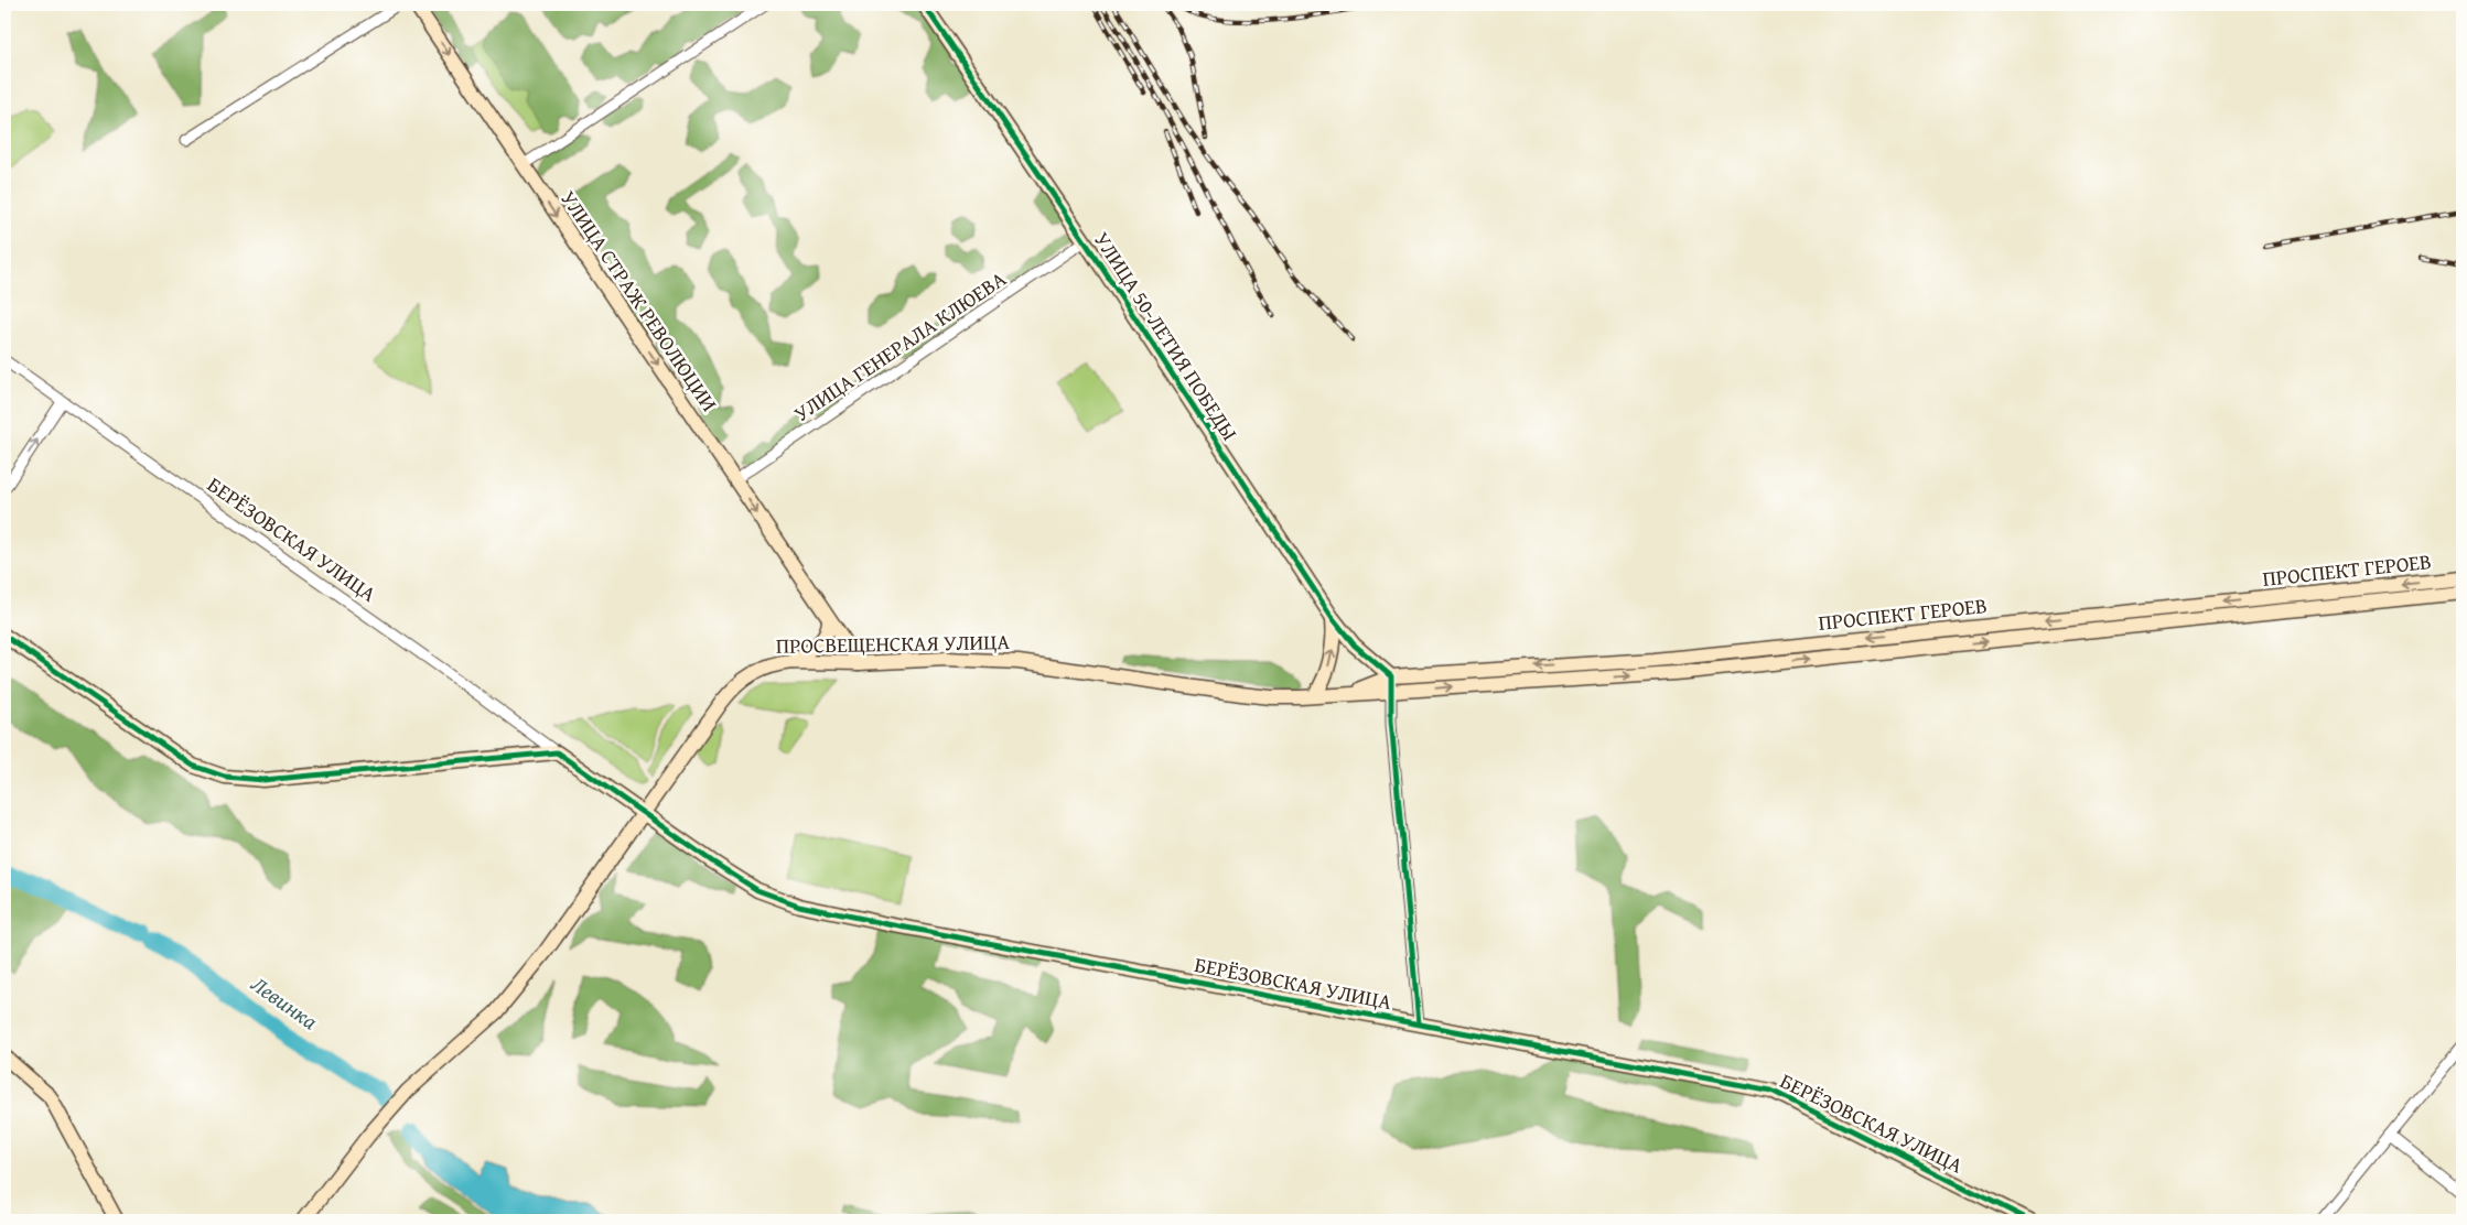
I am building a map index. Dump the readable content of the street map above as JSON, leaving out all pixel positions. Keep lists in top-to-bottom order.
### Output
{
  "streets": {
    "street": [
      "УЛИЦА СТРАЖ РЕВОЛЮЦИИ",
      "УЛИЦА 50-ЛЕТИЯ ПОБЕДЫ",
      "УЛИЦА ГЕНЕРАЛА КЛЮЕВА",
      "БЕРЁЗОВСКАЯ УЛИЦА",
      "ПРОСПЕКТ ГЕРОЕВ",
      "ПРОСВЕЩЕНСКАЯ УЛИЦА"
    ]
  },
  "crossings": [
    ["УЛИЦА СТРАЖ РЕВОЛЮЦИИ", "УЛИЦА ГЕНЕРАЛА КЛЮЕВА"],
    ["УЛИЦА СТРАЖ РЕВОЛЮЦИИ", "ПРОСВЕЩЕНСКАЯ УЛИЦА"],
    ["УЛИЦА 50-ЛЕТИЯ ПОБЕДЫ", "УЛИЦА ГЕНЕРАЛА КЛЮЕВА"],
    ["УЛИЦА 50-ЛЕТИЯ ПОБЕДЫ", "ПРОСПЕКТ ГЕРОЕВ"],
    ["БЕРЁЗОВСКАЯ УЛИЦА", "ПРОСВЕЩЕНСКАЯ УЛИЦА"],
    ["ПРОСПЕКТ ГЕРОЕВ", "ПРОСВЕЩЕНСКАЯ УЛИЦА"]
  ],
  "one_way": ["УЛИЦА СТРАЖ РЕВОЛЮЦИИ"],
  "water": ["Левинка"]
}
